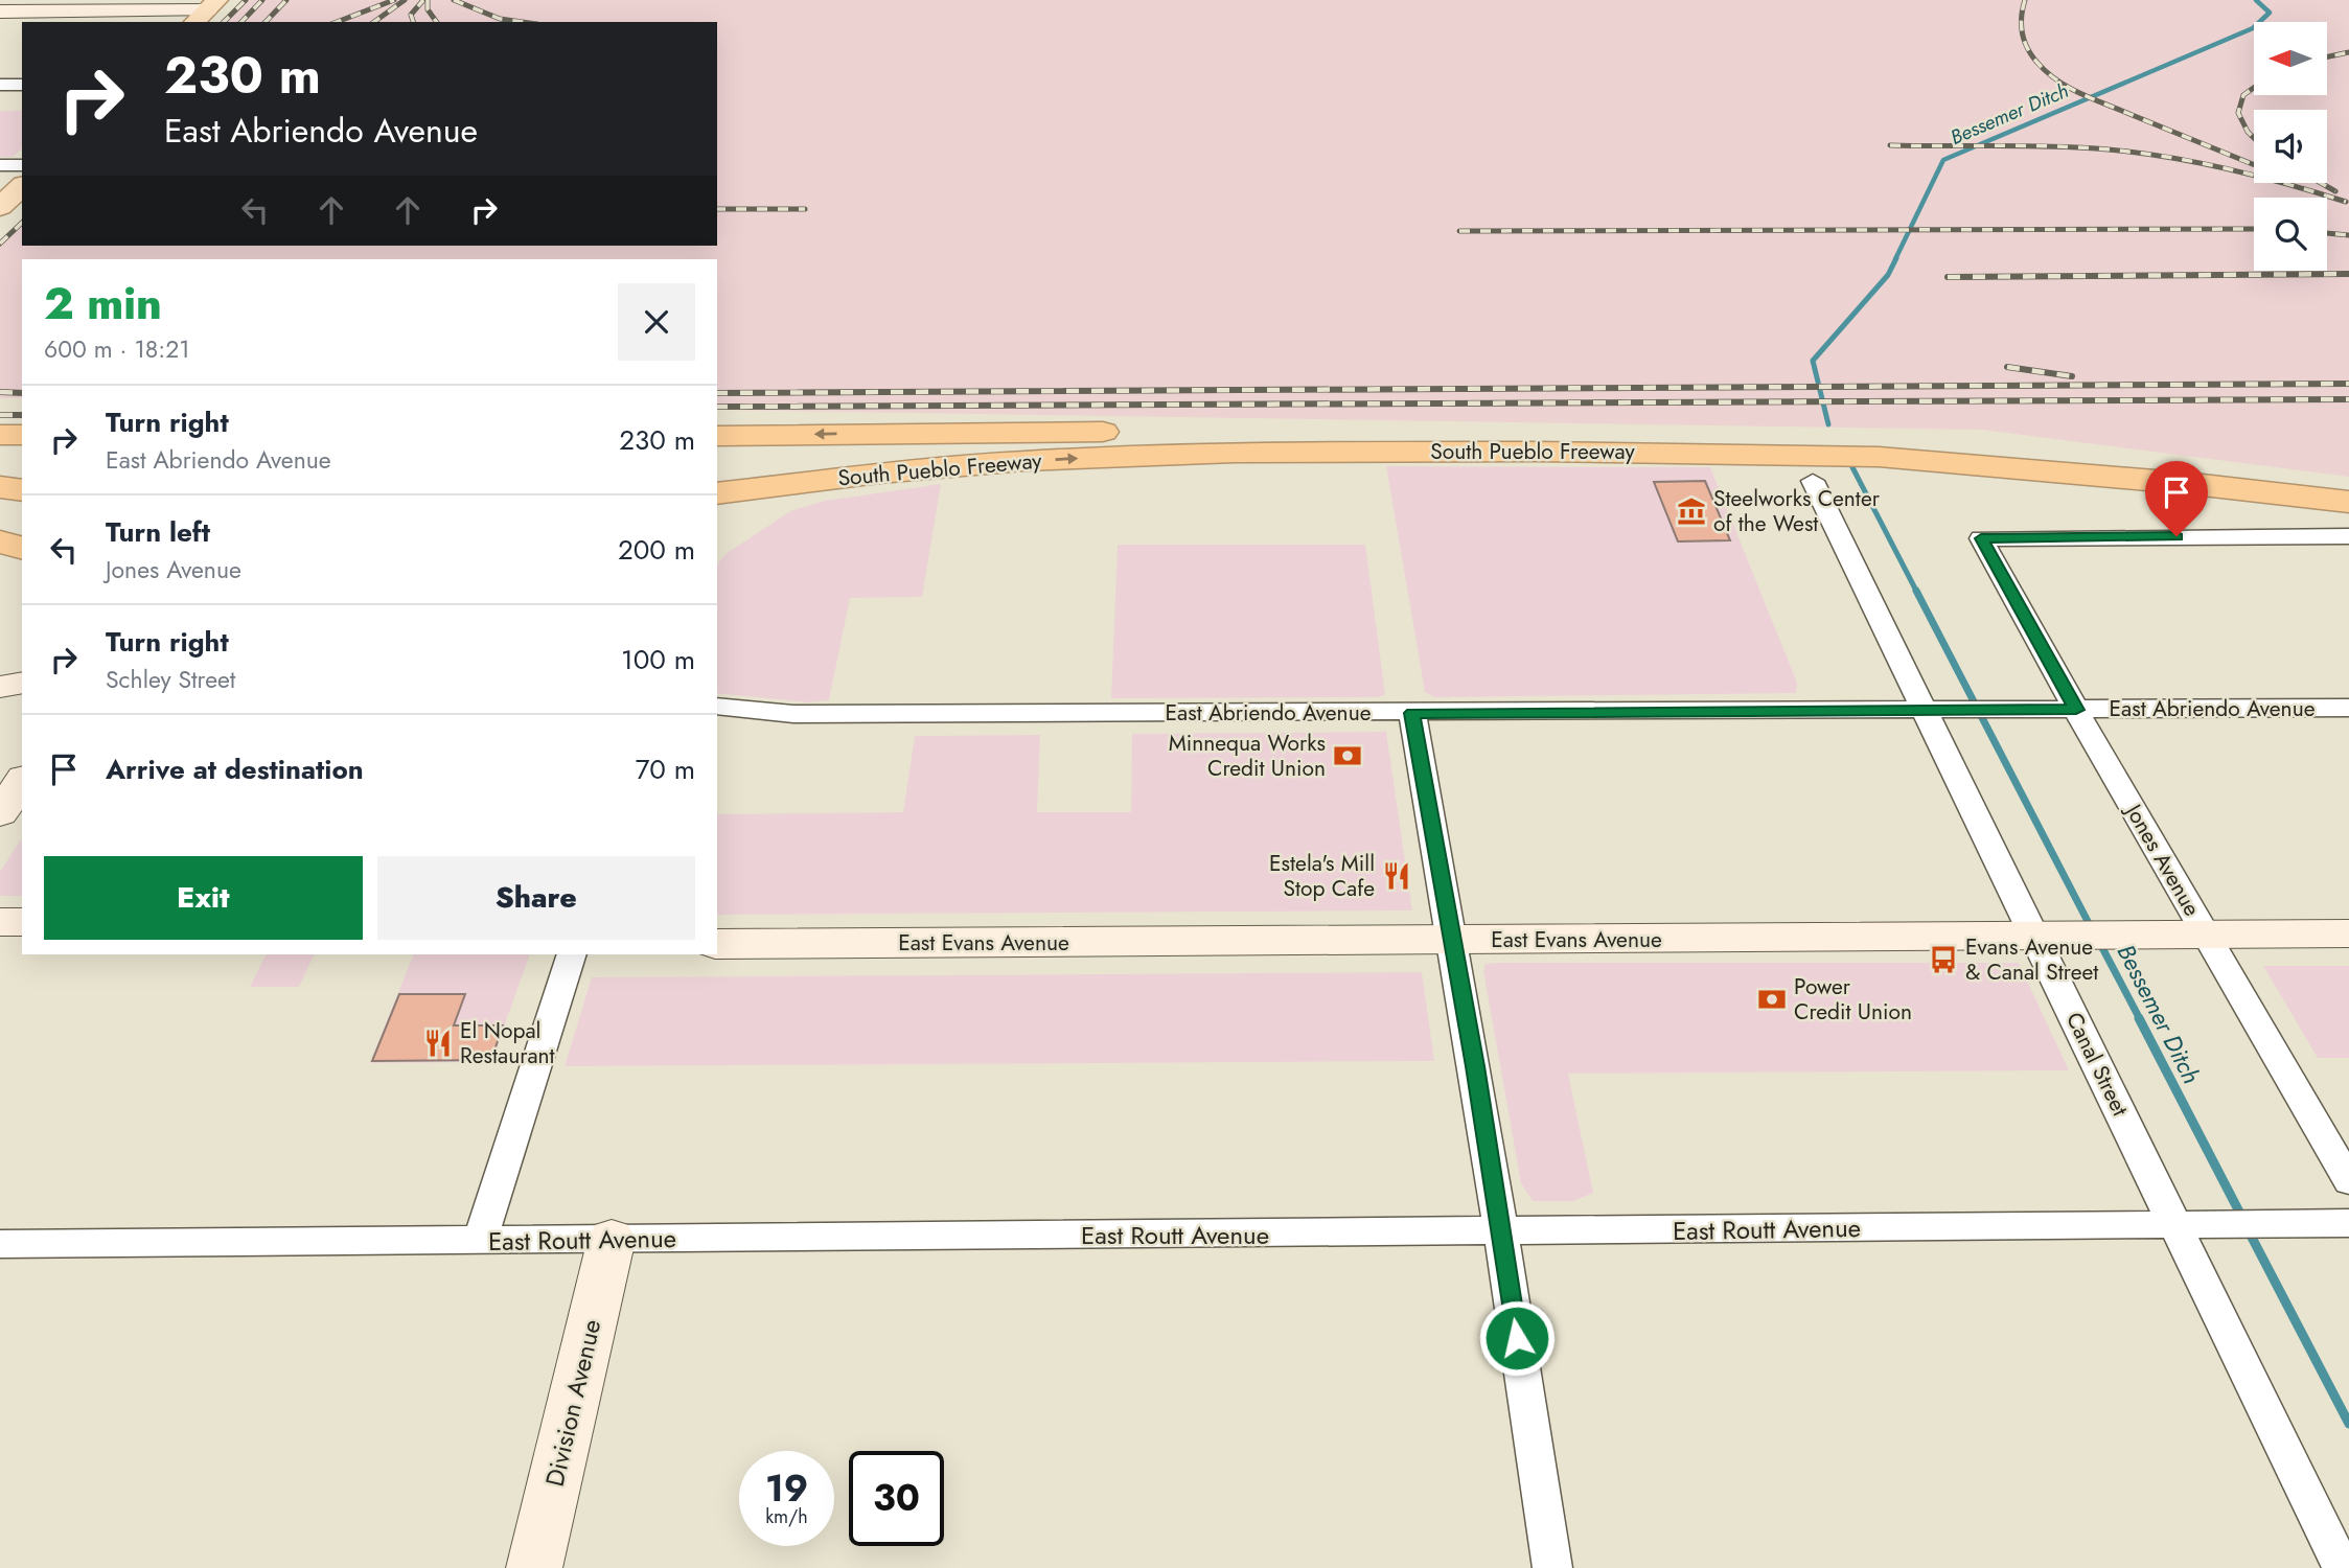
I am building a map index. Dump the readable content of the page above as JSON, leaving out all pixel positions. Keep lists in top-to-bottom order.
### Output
{
  "streets": {
    "highway": ["South Pueblo Freeway"],
    "street": [
      "East Abriendo Avenue",
      "Jones Avenue",
      "East Evans Avenue",
      "Canal Street",
      "East Routt Avenue",
      "Division Avenue"
    ]
  },
  "crossings": [
    ["East Abriendo Avenue", "Jones Avenue"],
    ["East Abriendo Avenue", "Canal Street"],
    ["Jones Avenue", "East Evans Avenue"],
    ["East Evans Avenue", "Canal Street"],
    ["Canal Street", "East Routt Avenue"],
    ["East Routt Avenue", "Division Avenue"]
  ],
  "water": ["Bessemer Ditch"],
  "places": {
    "museum": ["Steelworks Center of the West"],
    "bank": ["Minnequa Works Credit Union", "Power Credit Union"],
    "restaurant": ["Estela's Mill Stop Cafe", "El Nopal Restaurant"],
    "bus stop": ["Evans Avenue & Canal Street"]
  },
  "north": "left",
  "page": {
    "turn": ["230 m", "East Abriendo Avenue"],
    "heading": ["2 min", "600 m · 18:21"],
    "list": [
      {
        "name": "Turn right",
        "note": "East Abriendo Avenue",
        "value": "230 m"
      },
      {
        "name": "Turn left",
        "note": "Jones Avenue",
        "value": "200 m"
      },
      {
        "name": "Turn right",
        "note": "Schley Street",
        "value": "100 m"
      },
      {
        "name": "Arrive at destination",
        "value": "70 m"
      }
    ],
    "buttons": ["Exit", "Share"],
    "speed": "19 km/h",
    "limit": "30"
  }
}
